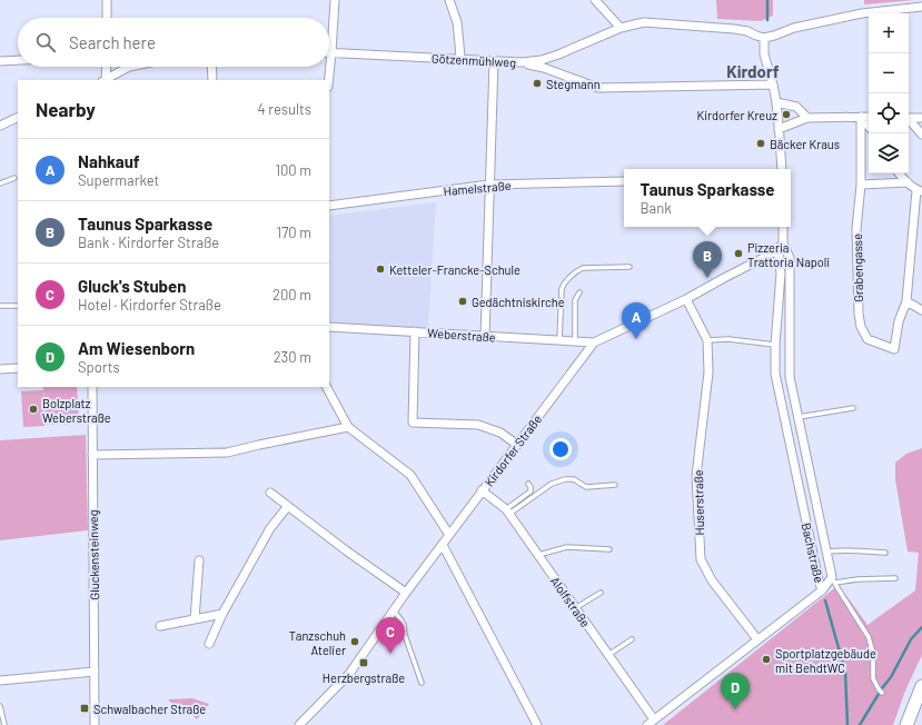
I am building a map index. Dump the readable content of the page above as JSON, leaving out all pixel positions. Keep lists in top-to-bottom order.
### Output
{
  "streets": {
    "street": [
      "Götzenmühlweg",
      "Hamelstraße",
      "Grabengasse",
      "Weberstraße",
      "Kirdorfer Straße",
      "Huserstraße",
      "Bachstraße",
      "Gluckensteinweg",
      "Alolfstraße"
    ]
  },
  "crossings": [
    ["Weberstraße", "Kirdorfer Straße"],
    ["Kirdorfer Straße", "Huserstraße"],
    ["Kirdorfer Straße", "Bachstraße"],
    ["Kirdorfer Straße", "Alolfstraße"]
  ],
  "districts": ["Kirdorf"],
  "places": {
    "other": [
      "Stegmann",
      "Kirdorfer Kreuz",
      "Bäcker Kraus",
      "Pizzeria Trattoria Napoli",
      "Ketteler-Francke-Schule",
      "Gedächtniskirche",
      "Bolzplatz Weberstraße",
      "Tanzschuh Atelier",
      "Sportplatzgebäude mit BehdtWC"
    ],
    "transit": ["Herzbergstraße", "Schwalbacher Straße"]
  },
  "page": {
    "map_buttons": ["+", "−"],
    "search": "Search here",
    "heading": ["Nearby", "4 results"],
    "list": [
      {
        "mark": "A",
        "name": "Nahkauf",
        "note": "Supermarket",
        "value": "100 m"
      },
      {
        "mark": "B",
        "name": "Taunus Sparkasse",
        "note": "Bank · Kirdorfer Straße",
        "value": "170 m"
      },
      {
        "mark": "C",
        "name": "Gluck's Stuben",
        "note": "Hotel · Kirdorfer Straße",
        "value": "200 m"
      },
      {
        "mark": "D",
        "name": "Am Wiesenborn",
        "note": "Sports",
        "value": "230 m"
      }
    ],
    "popup": ["Taunus Sparkasse", "Bank"],
    "pins": [
      "B",
      "A",
      "C",
      "D"
    ]
  }
}
